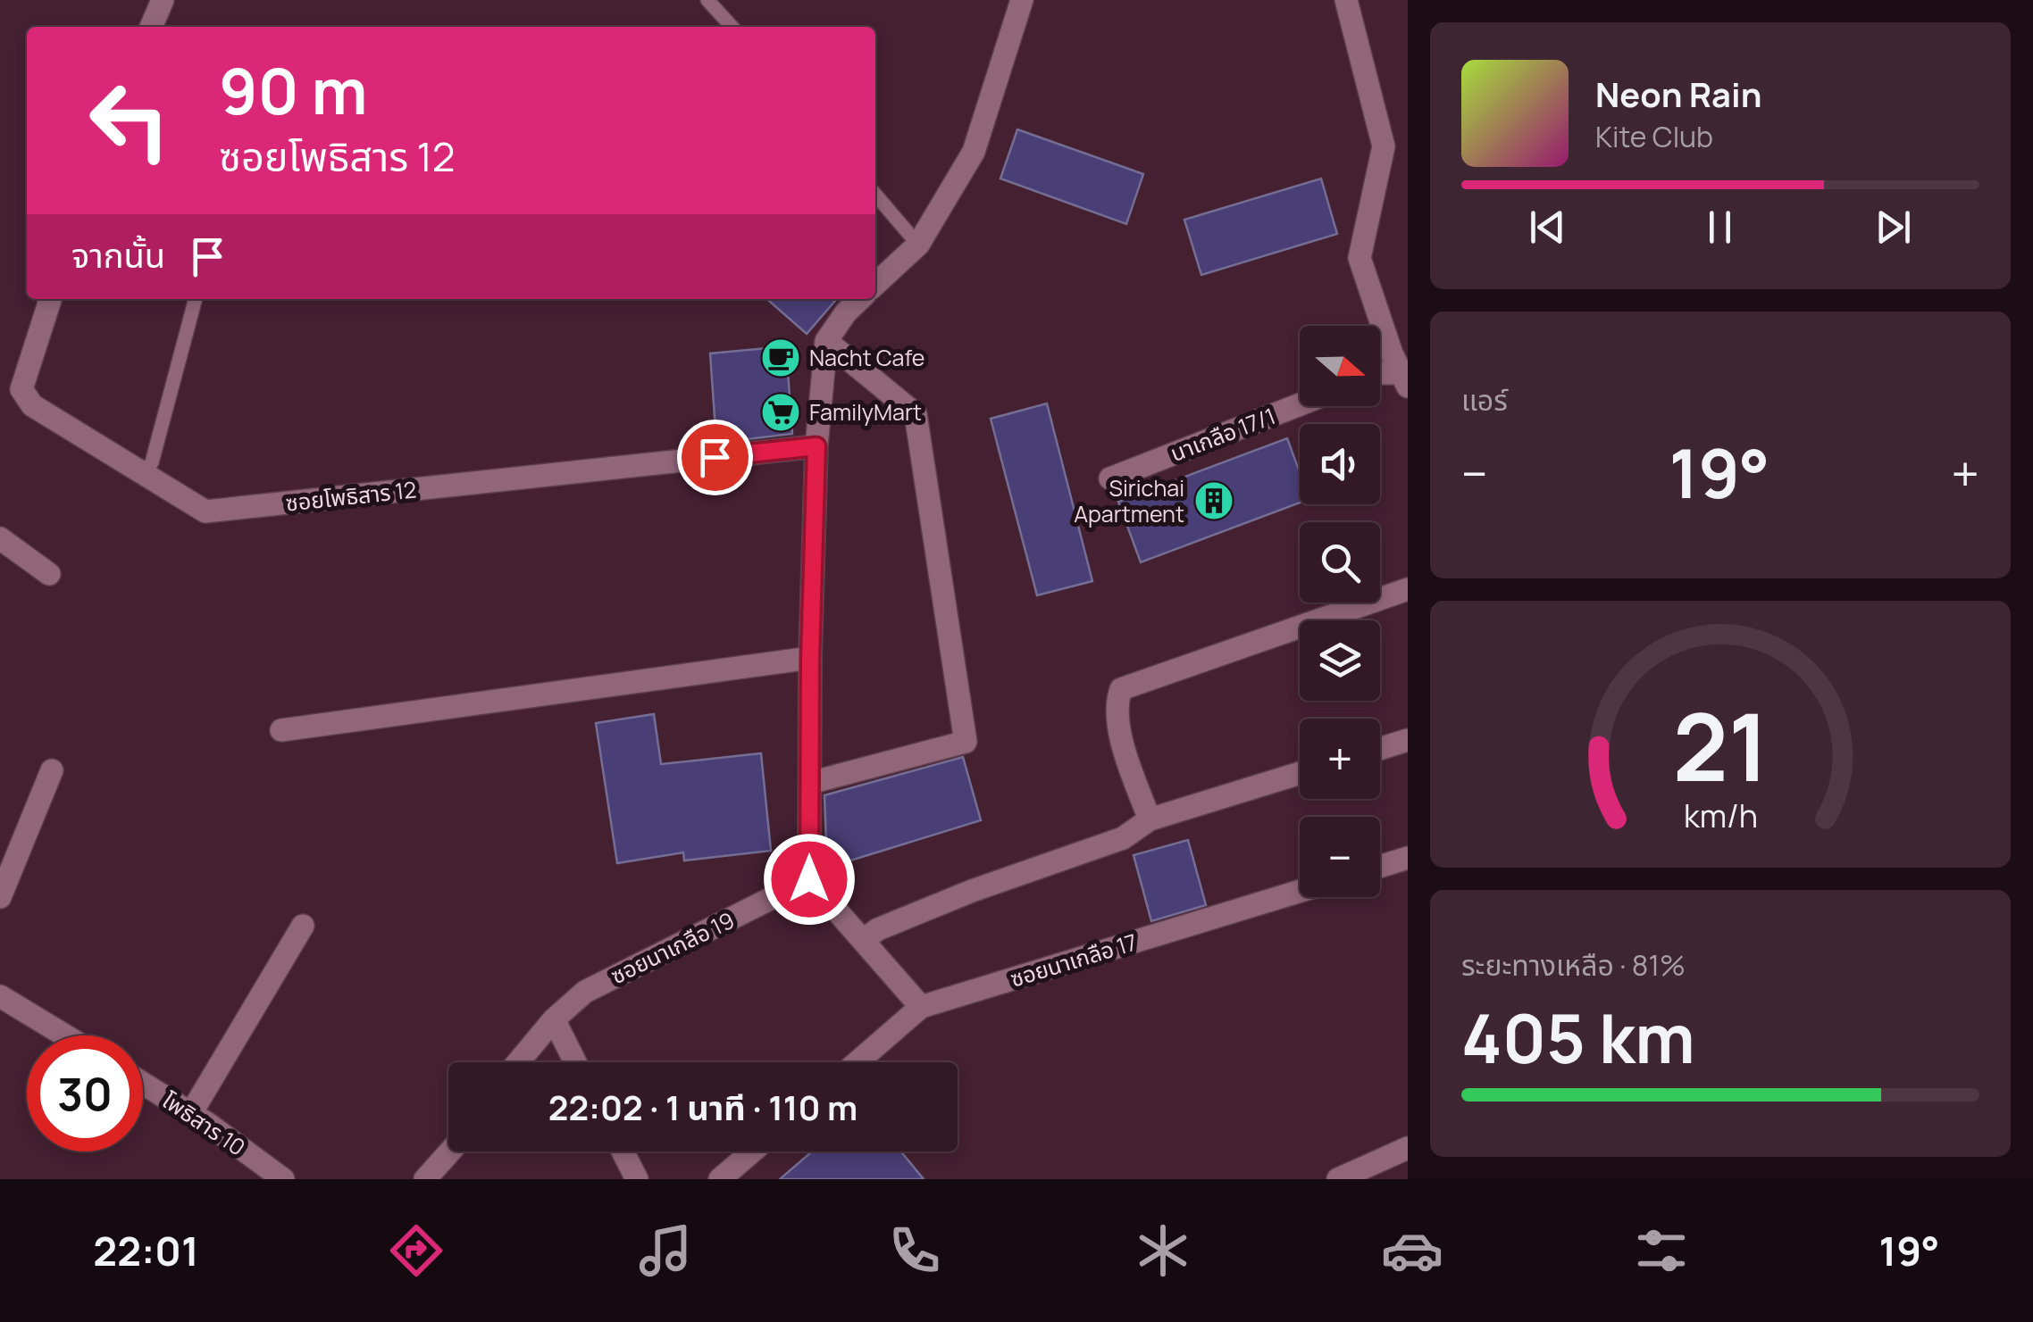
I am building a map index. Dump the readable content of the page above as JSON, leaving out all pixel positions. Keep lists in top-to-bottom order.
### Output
{
  "streets": {
    "street": [
      "นาเกลือ 17/1",
      "ซอยโพธิสาร 12",
      "ซอยนาเกลือ 19",
      "ซอยนาเกลือ 17",
      "โพธิสาร 10"
    ]
  },
  "places": {
    "cafe": ["Nacht Cafe"],
    "supermarket": ["FamilyMart"],
    "building": ["Sirichai Apartment"]
  },
  "north": "right",
  "page": {
    "turn": ["90 m", "ซอยโพธิสาร 12"],
    "song": ["Neon Rain", "Kite Club"],
    "then": "จากนั้น",
    "tile": [
      "แอร์",
      ["ระยะทางเหลือ · 81%", "405 km"]
    ],
    "map_buttons": ["+", "−"],
    "heat": ["−", "19°", "+"],
    "limit": "30",
    "trip": "22:02 · 1 นาที · 110 m",
    "tabs": ["22:01", "19°"],
    "gauge": ["21", "km/h"]
  }
}
